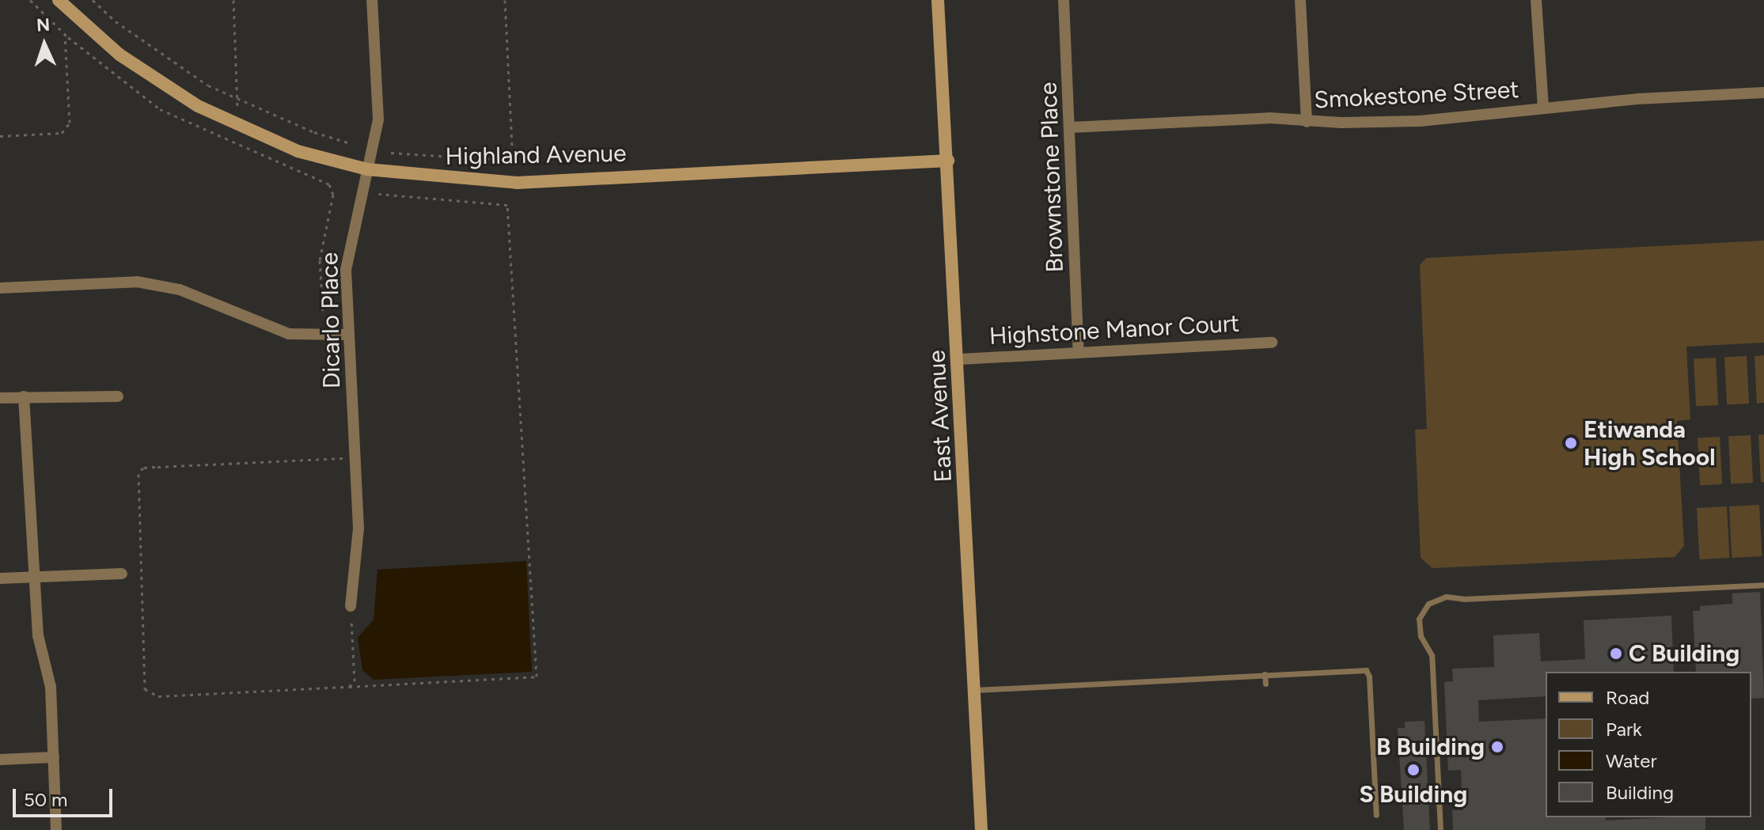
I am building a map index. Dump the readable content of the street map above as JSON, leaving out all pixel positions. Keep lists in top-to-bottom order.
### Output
{
  "streets": {
    "street": [
      "Smokestone Street",
      "Highland Avenue",
      "Brownstone Place",
      "Dicarlo Place",
      "Highstone Manor Court",
      "East Avenue"
    ]
  },
  "crossings": [
    ["Smokestone Street", "Brownstone Place"],
    ["Highland Avenue", "Dicarlo Place"],
    ["Highland Avenue", "East Avenue"],
    ["Brownstone Place", "Highstone Manor Court"],
    ["Highstone Manor Court", "East Avenue"]
  ],
  "places": [
    "Etiwanda High School",
    "C Building",
    "B Building",
    "S Building"
  ],
  "legend": [
    "Road",
    "Park",
    "Water",
    "Building"
  ],
  "scale_bar": "50 m",
  "north": "top"
}
